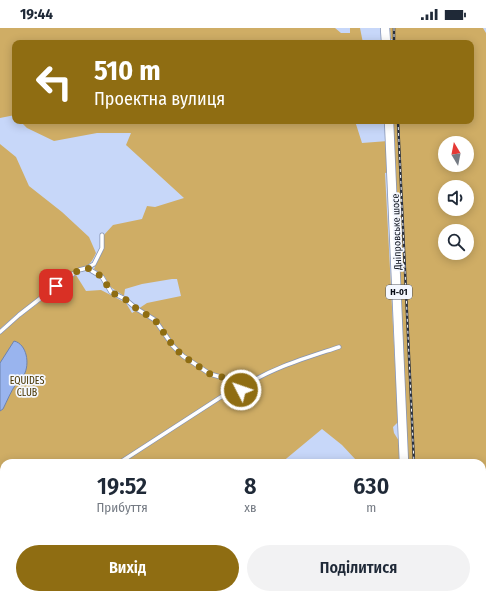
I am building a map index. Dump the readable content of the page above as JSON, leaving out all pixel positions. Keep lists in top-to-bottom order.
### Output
{
  "streets": {
    "main road": ["Дніпровське шосе", "Н-01"]
  },
  "parks": ["EQUIDES CLUB"],
  "north": "top",
  "page": {
    "status": "19:44",
    "turn": ["510 m", "Проектна вулиця"],
    "eta": [
      "19:52",
      "Прибуття",
      "8",
      "хв",
      "630",
      "m"
    ],
    "buttons": ["Вихід", "Поділитися"]
  }
}
